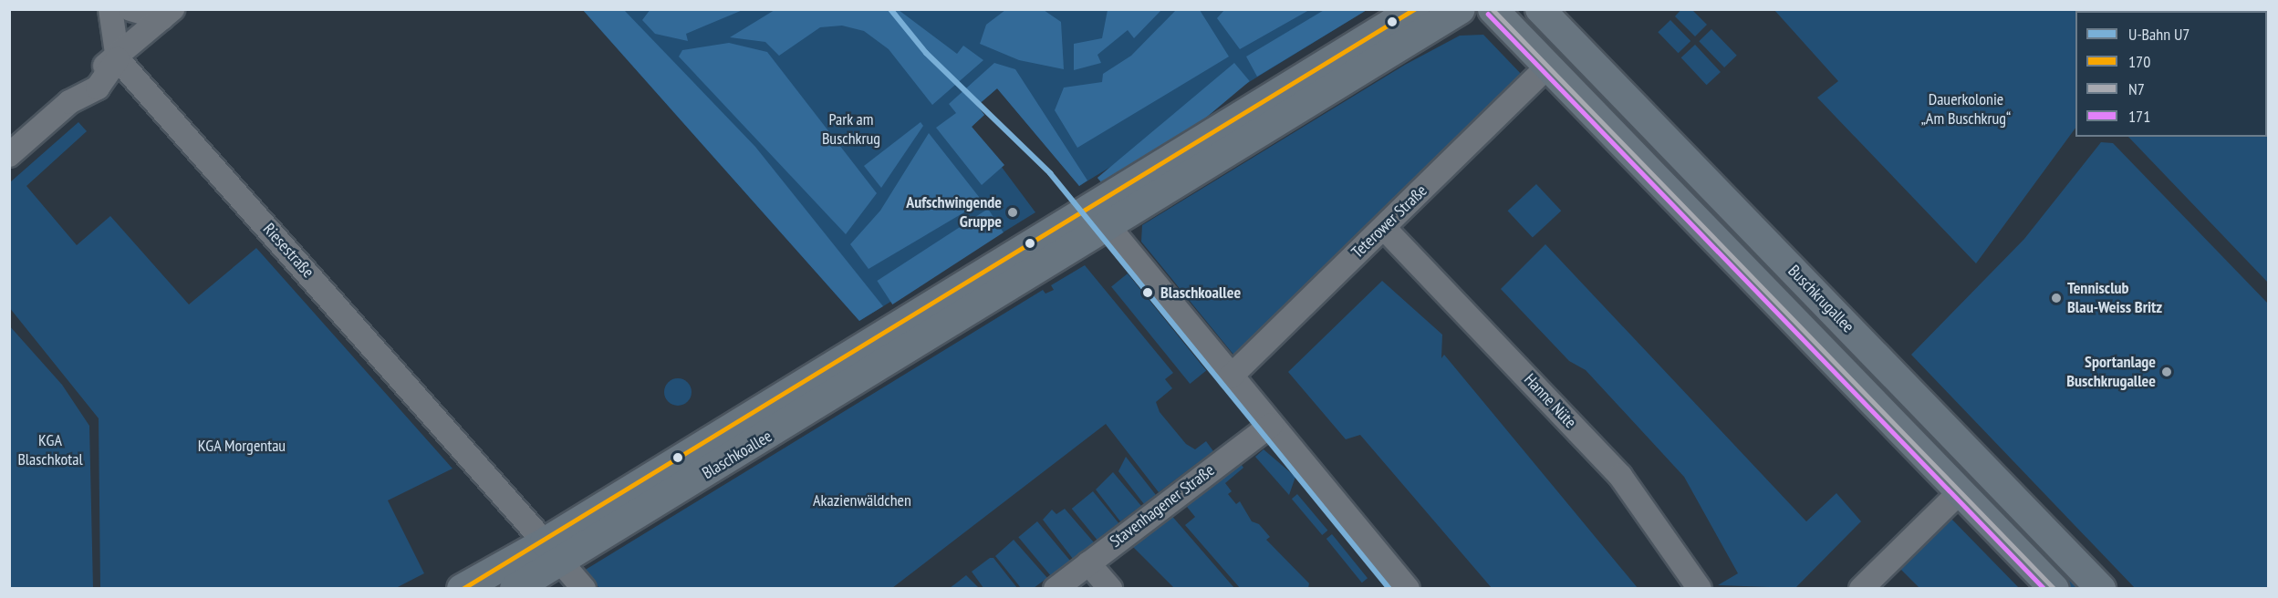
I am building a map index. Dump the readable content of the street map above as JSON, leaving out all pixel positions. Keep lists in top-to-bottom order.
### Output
{
  "streets": {
    "main road": ["Buschkrugallee", "Blaschkoallee"],
    "street": [
      "Teterower Straße",
      "Riesestraße",
      "Hanne Nüte",
      "Stavenhagener Straße"
    ]
  },
  "crossings": [
    ["Teterower Straße", "Buschkrugallee"],
    ["Teterower Straße", "Hanne Nüte"],
    ["Riesestraße", "Blaschkoallee"]
  ],
  "parks": [
    "Dauerkolonie „Am Buschkrug“",
    "Park am Buschkrug",
    "KGA Blaschkotal",
    "KGA Morgentau",
    "Akazienwäldchen"
  ],
  "places": [
    "Aufschwingende Gruppe",
    "Blaschkoallee",
    "Tennisclub Blau-Weiss Britz",
    "Sportanlage Buschkrugallee"
  ],
  "lines": [
    "metro line U7",
    "transit line 170",
    "transit line N7",
    "transit line 171"
  ],
  "legend": [
    "U-Bahn U7",
    "170",
    "N7",
    "171"
  ]
}
